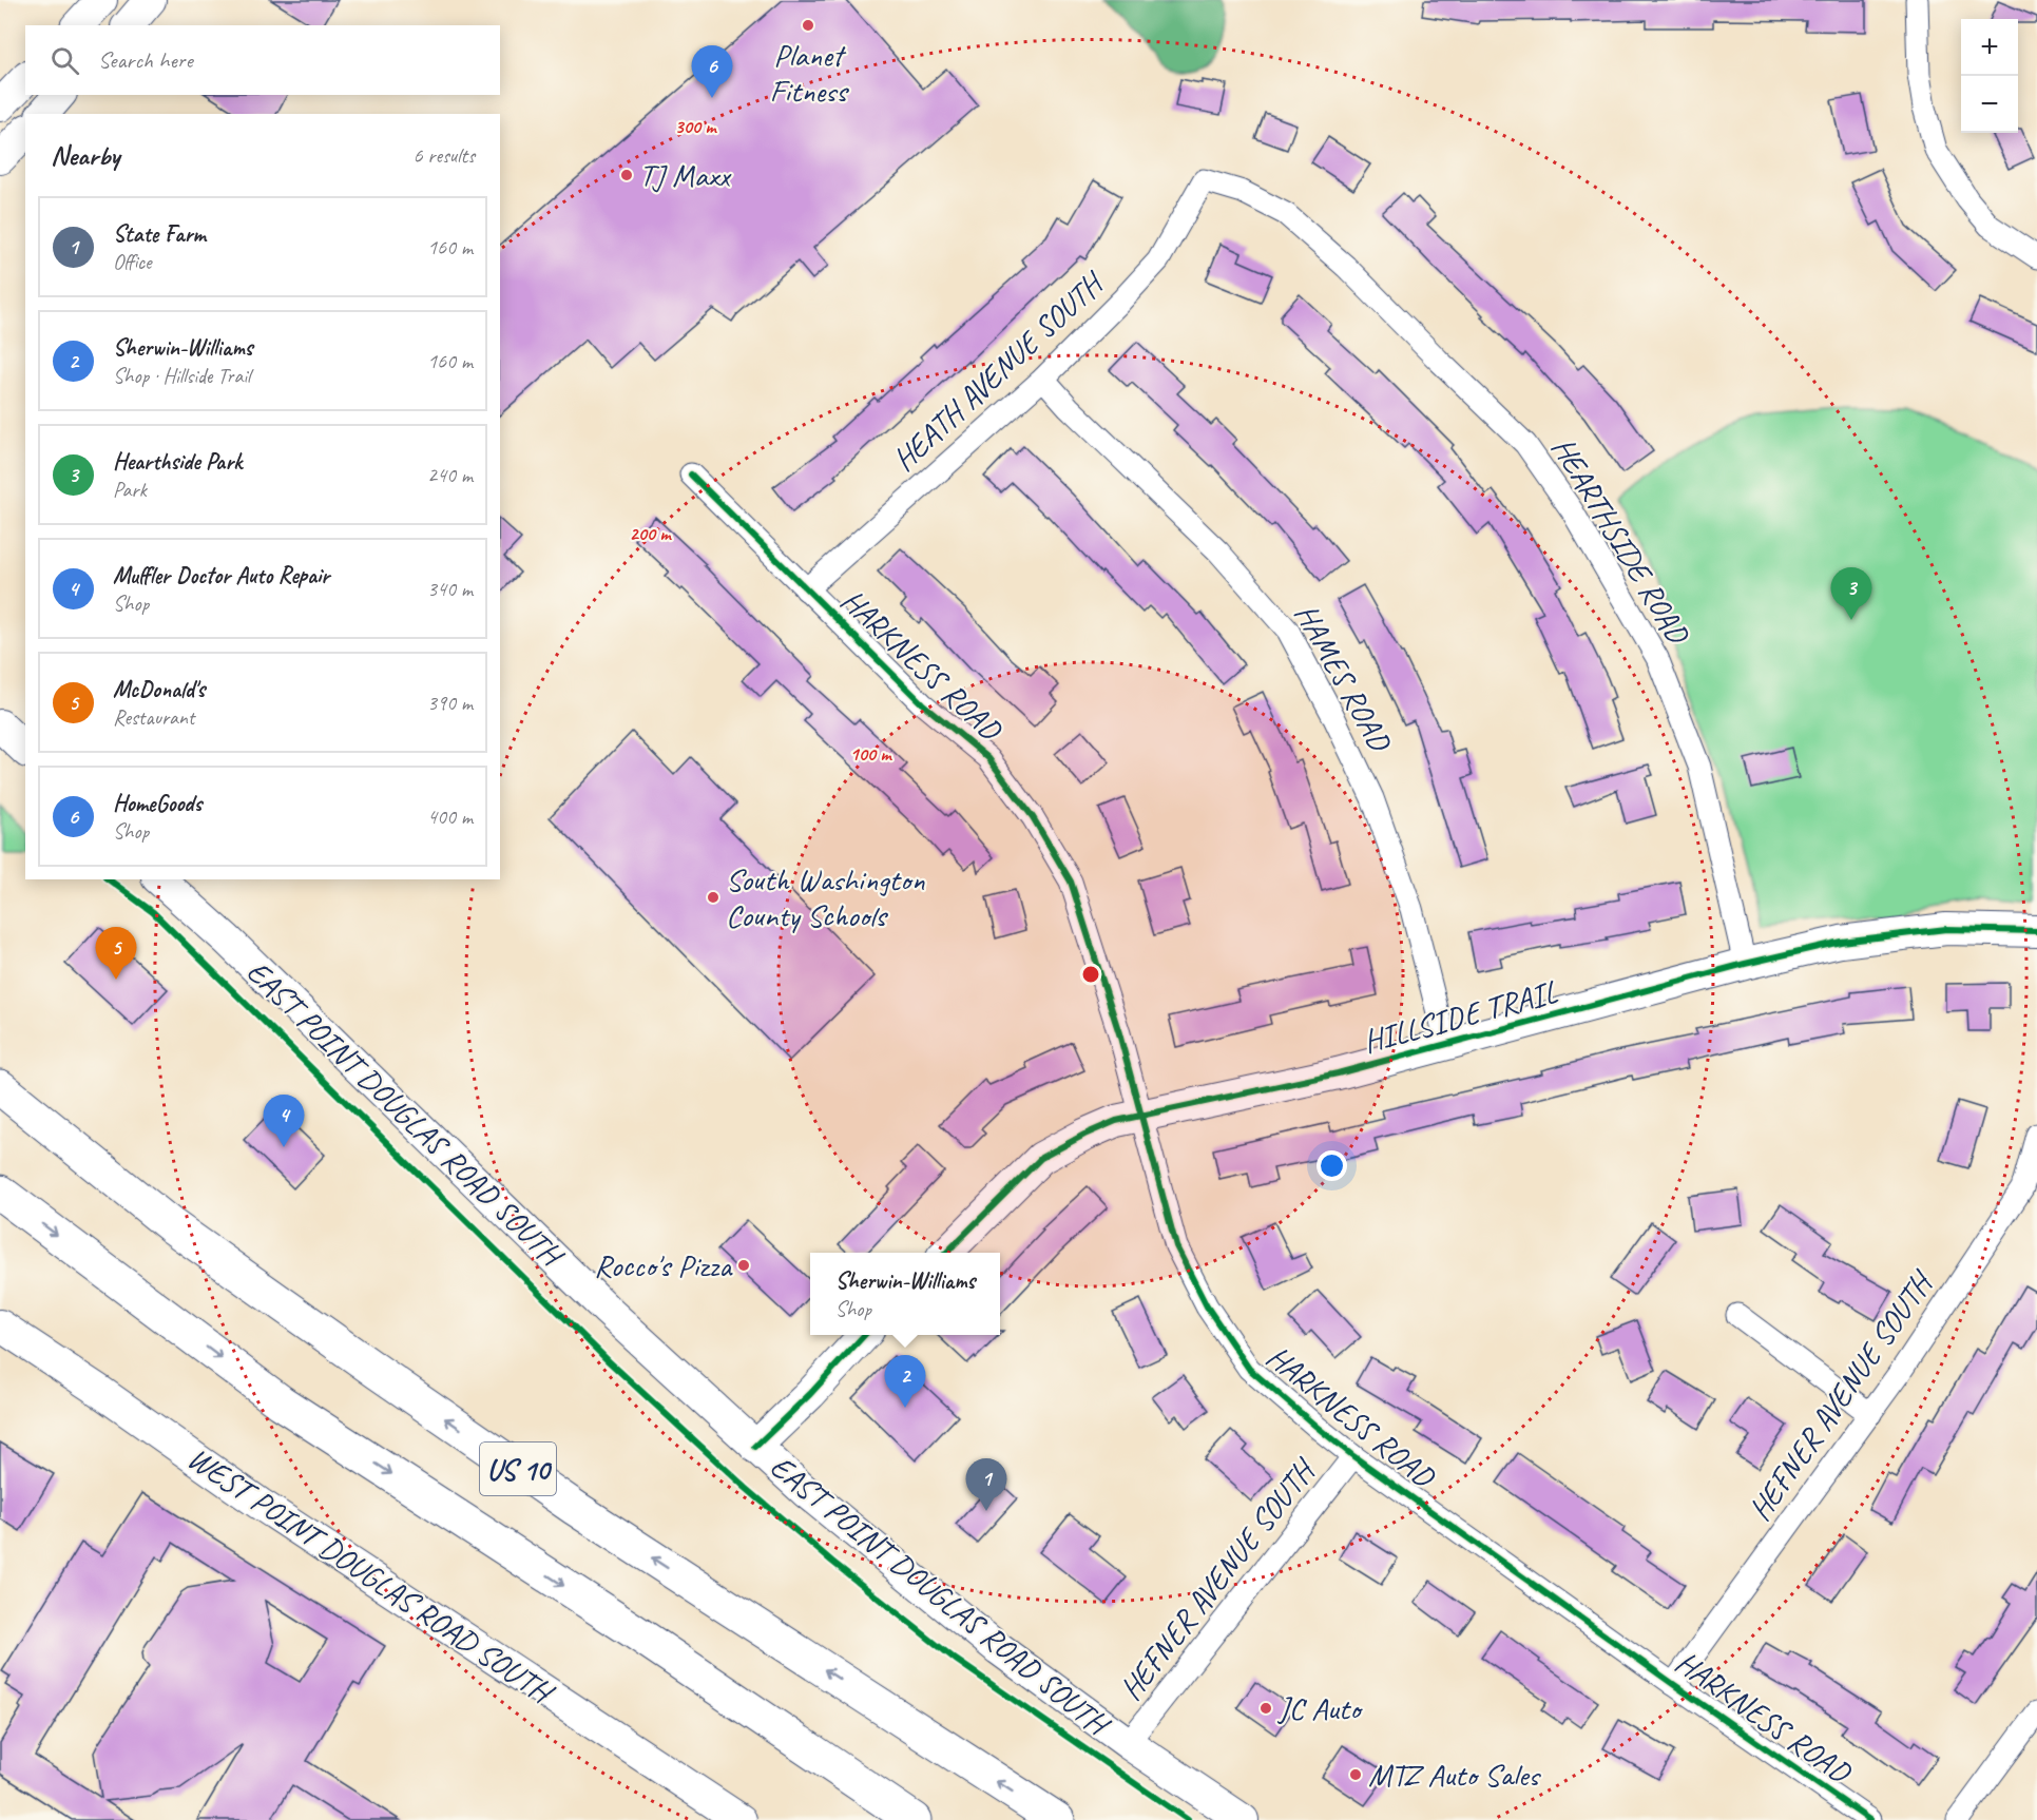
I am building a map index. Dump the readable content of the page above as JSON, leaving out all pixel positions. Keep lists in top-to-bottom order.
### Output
{
  "streets": {
    "highway": ["US 10"],
    "street": [
      "HEATH AVENUE SOUTH",
      "HEARTHSIDE ROAD",
      "HARKNESS ROAD",
      "HAMES ROAD",
      "HILLSIDE TRAIL",
      "EAST POINT DOUGLAS ROAD SOUTH",
      "HEFNER AVENUE SOUTH",
      "WEST POINT DOUGLAS ROAD SOUTH"
    ]
  },
  "crossings": [
    ["HEATH AVENUE SOUTH", "HEARTHSIDE ROAD"],
    ["HEATH AVENUE SOUTH", "HARKNESS ROAD"],
    ["HEATH AVENUE SOUTH", "HAMES ROAD"],
    ["HEARTHSIDE ROAD", "HILLSIDE TRAIL"],
    ["HARKNESS ROAD", "HILLSIDE TRAIL"],
    ["HARKNESS ROAD", "HEFNER AVENUE SOUTH"],
    ["HAMES ROAD", "HILLSIDE TRAIL"],
    ["EAST POINT DOUGLAS ROAD SOUTH", "HEFNER AVENUE SOUTH"]
  ],
  "places": [
    "Planet Fitness",
    "TJ Maxx",
    "South Washington County Schools",
    "Rocco's Pizza",
    "JC Auto",
    "MTZ Auto Sales"
  ],
  "page": {
    "map_buttons": ["+", "−"],
    "search": "Search here",
    "pins": [
      "6",
      "3",
      "5",
      "4",
      "2",
      "1"
    ],
    "heading": ["Nearby", "6 results"],
    "list": [
      {
        "mark": "1",
        "name": "State Farm",
        "note": "Office",
        "value": "160 m"
      },
      {
        "mark": "2",
        "name": "Sherwin-Williams",
        "note": "Shop · Hillside Trail",
        "value": "160 m"
      },
      {
        "mark": "3",
        "name": "Hearthside Park",
        "note": "Park",
        "value": "240 m"
      },
      {
        "mark": "4",
        "name": "Muffler Doctor Auto Repair",
        "note": "Shop",
        "value": "340 m"
      },
      {
        "mark": "5",
        "name": "McDonald's",
        "note": "Restaurant",
        "value": "390 m"
      },
      {
        "mark": "6",
        "name": "HomeGoods",
        "note": "Shop",
        "value": "400 m"
      }
    ],
    "popup": ["Sherwin-Williams", "Shop"]
  },
  "rings": ["300 m", "200 m", "100 m"]
}
